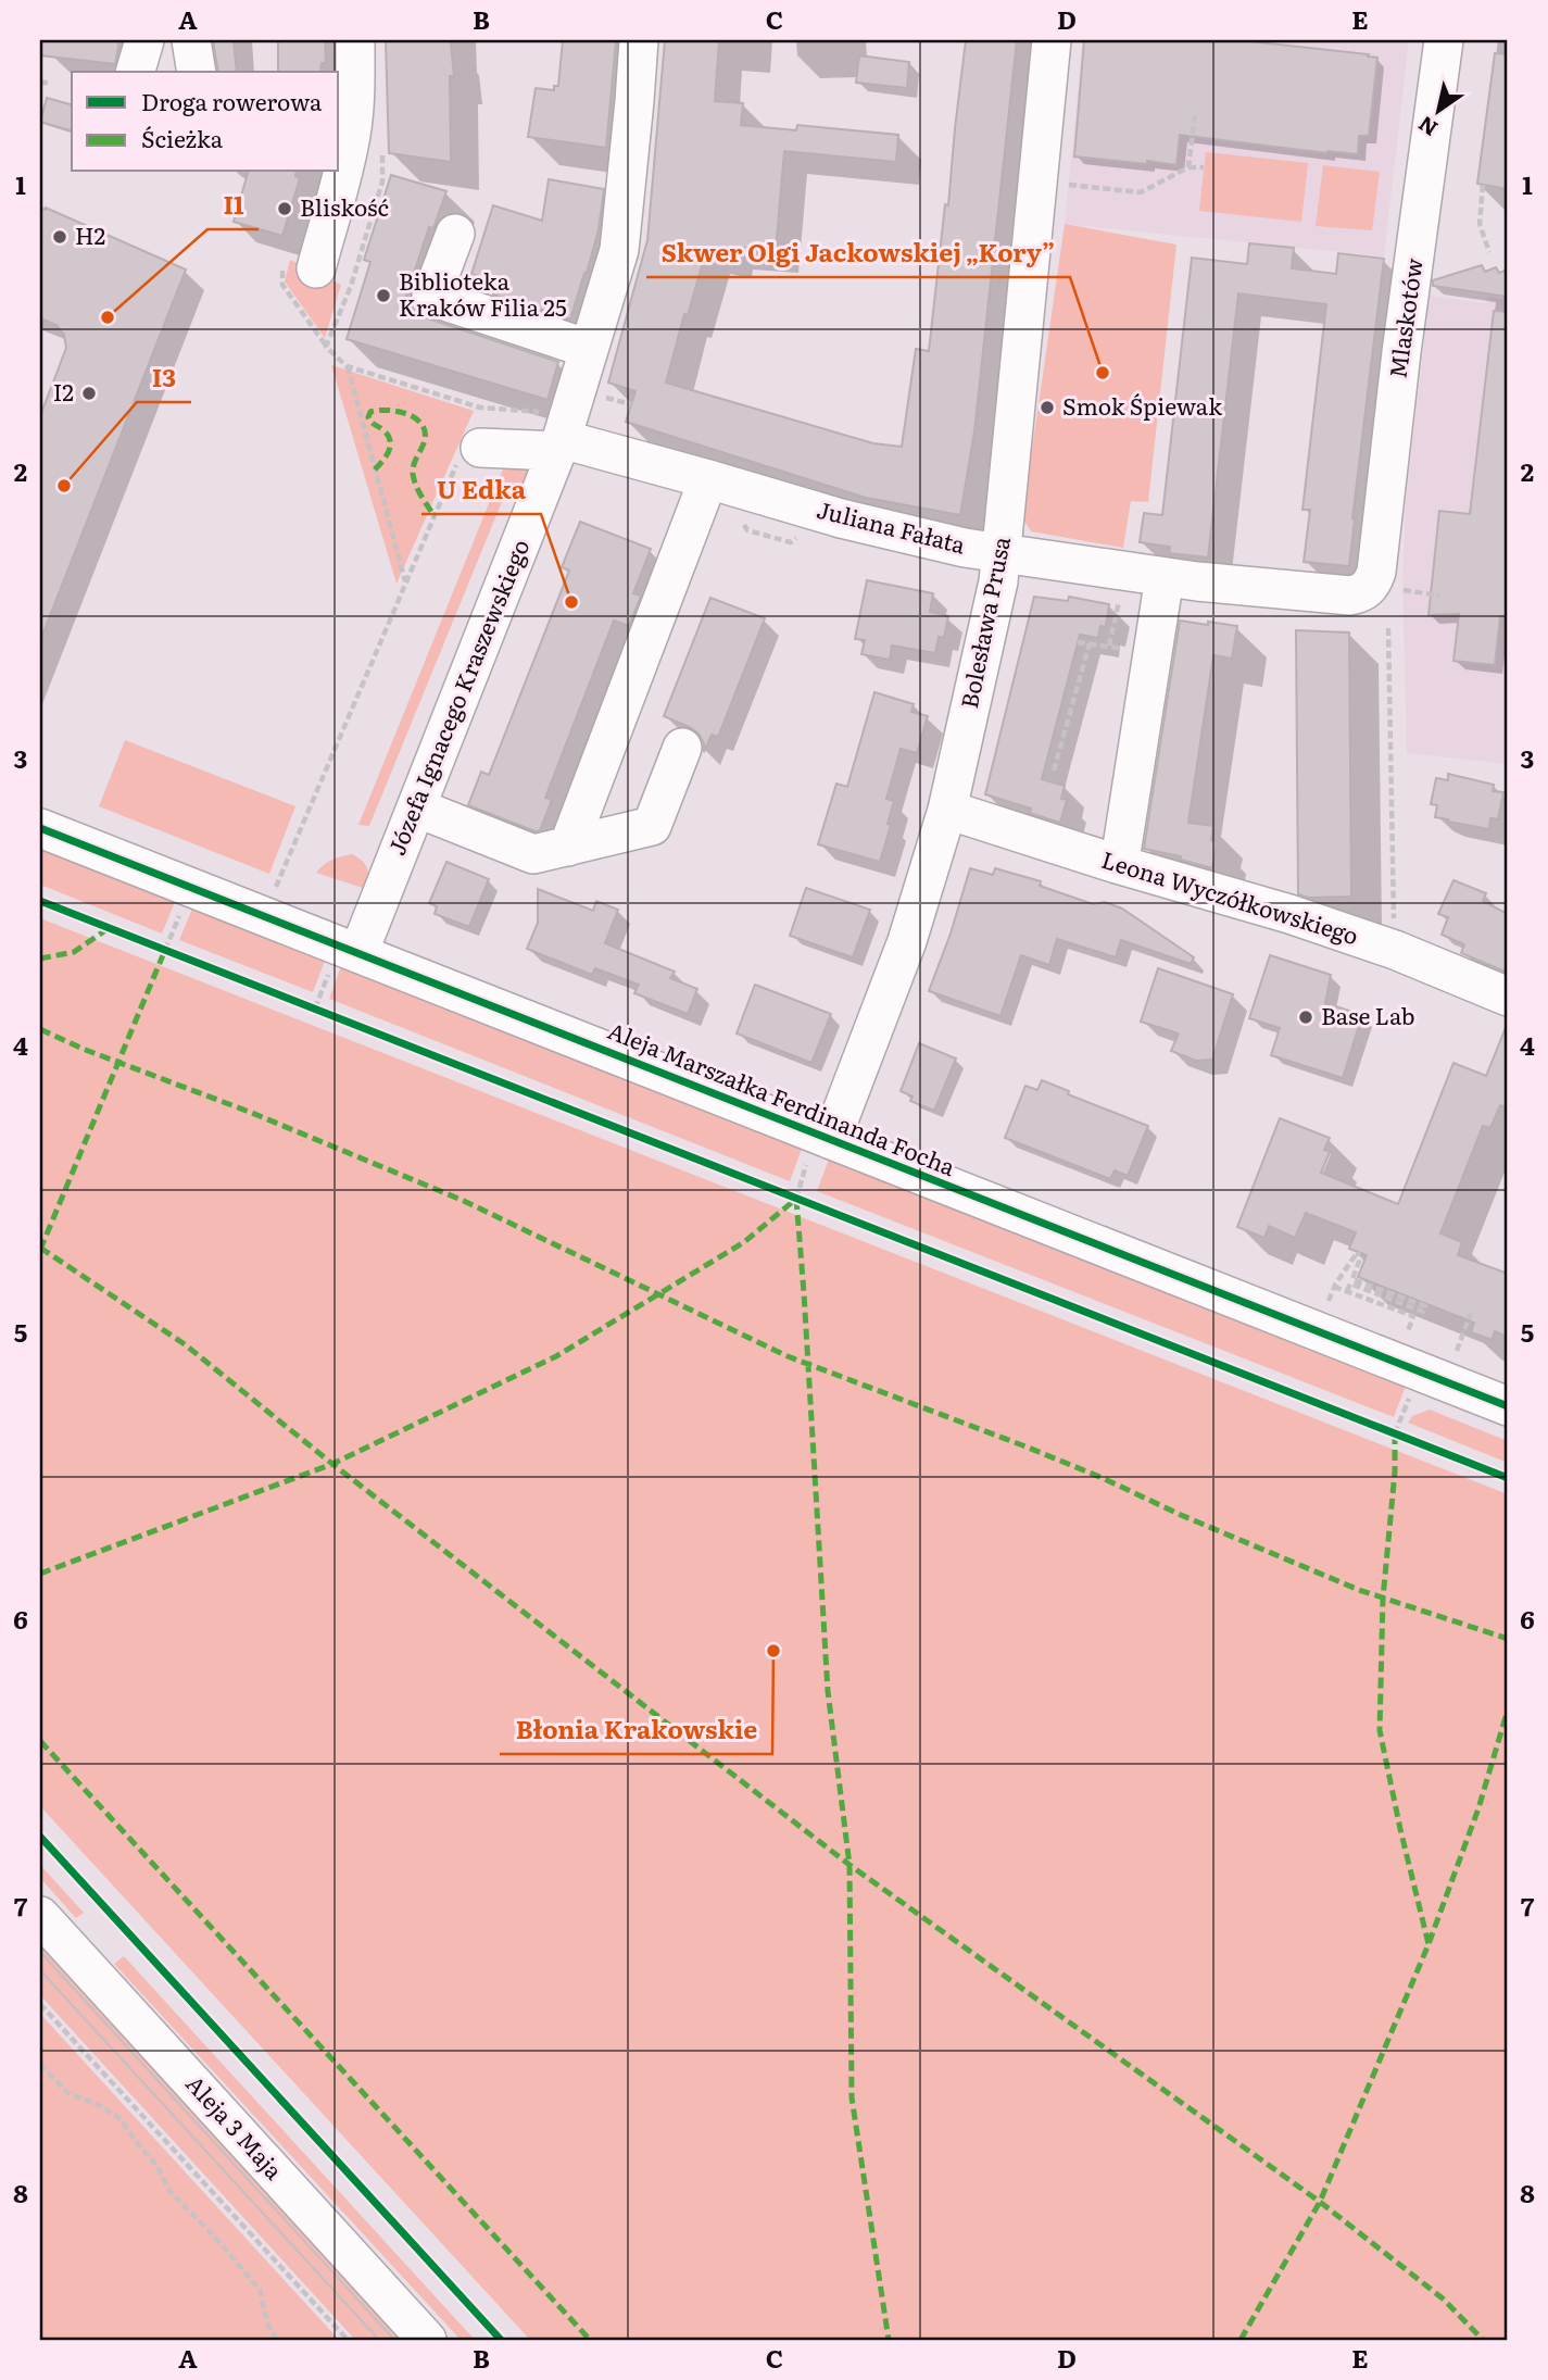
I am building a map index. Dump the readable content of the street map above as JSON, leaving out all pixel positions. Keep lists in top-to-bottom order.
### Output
{
  "streets": {
    "street": [
      "Mlaskotów",
      "Juliana Fałata",
      "Bolesława Prusa",
      "Józefa Ignacego Kraszewskiego",
      "Leona Wyczółkowskiego",
      "Aleja Marszałka Ferdinanda Focha",
      "Aleja 3 Maja"
    ]
  },
  "crossings": [
    ["Mlaskotów", "Juliana Fałata"],
    ["Juliana Fałata", "Bolesława Prusa"],
    ["Juliana Fałata", "Józefa Ignacego Kraszewskiego"],
    ["Bolesława Prusa", "Leona Wyczółkowskiego"],
    ["Bolesława Prusa", "Aleja Marszałka Ferdinanda Focha"],
    ["Józefa Ignacego Kraszewskiego", "Aleja Marszałka Ferdinanda Focha"]
  ],
  "places": [
    "Bliskość",
    "H2",
    "Biblioteka Kraków Filia 25",
    "I1",
    "Skwer Olgi Jackowskiej „Kory”",
    "I2",
    "Smok Śpiewak",
    "I3",
    "U Edka",
    "Base Lab",
    "Błonia Krakowskie"
  ],
  "legend": ["Droga rowerowa", "Ścieżka"],
  "north": "bottom left",
  "grid": {
    "columns": [
      "A",
      "B",
      "C",
      "D",
      "E"
    ],
    "rows": [
      "1",
      "2",
      "3",
      "4",
      "5",
      "6",
      "7",
      "8"
    ]
  }
}
